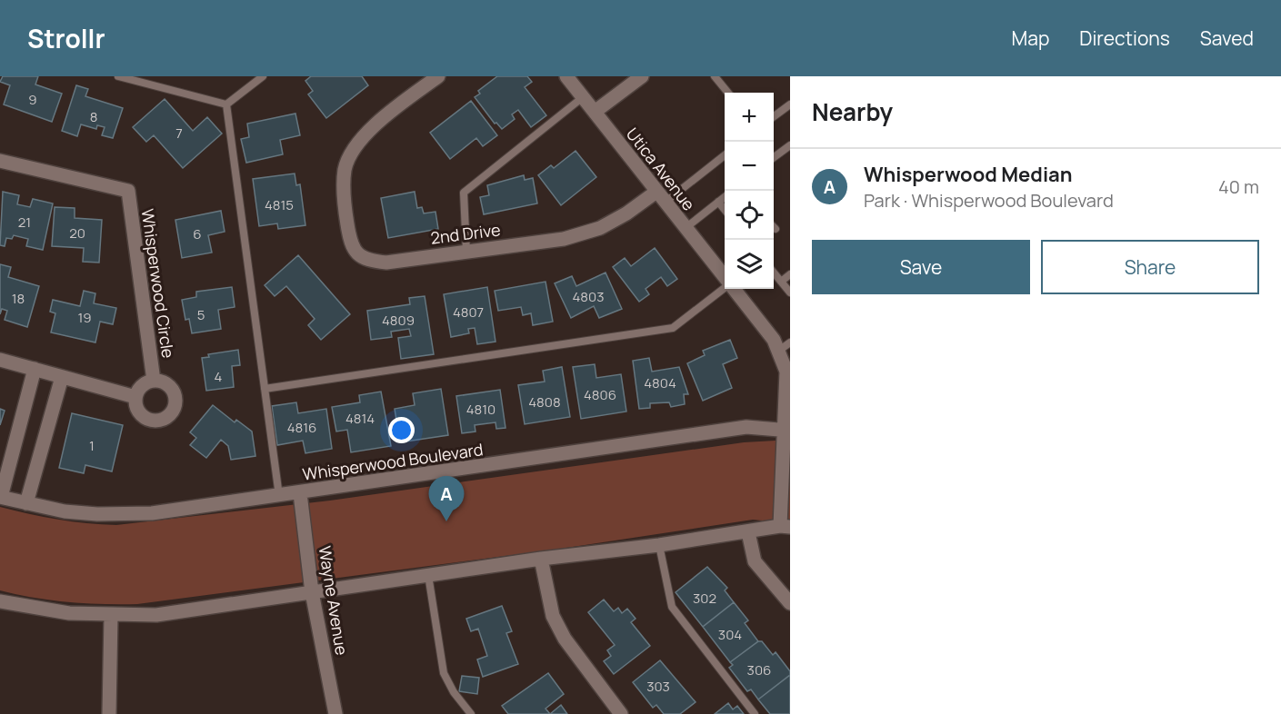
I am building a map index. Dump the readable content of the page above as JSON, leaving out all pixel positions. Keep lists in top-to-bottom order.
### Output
{
  "streets": {
    "street": [
      "Utica Avenue",
      "2nd Drive",
      "Whisperwood Circle",
      "Whisperwood Boulevard",
      "Wayne Avenue"
    ]
  },
  "crossings": [
    ["Utica Avenue", "2nd Drive"],
    ["Utica Avenue", "Whisperwood Boulevard"],
    ["Whisperwood Boulevard", "Wayne Avenue"]
  ],
  "house_numbers": [
    "9",
    "8",
    "7",
    "4815",
    "21",
    "20",
    "6",
    "4803",
    "18",
    "4807",
    "5",
    "19",
    "4809",
    "4",
    "4804",
    "4806",
    "4808",
    "4810",
    "4814",
    "4816",
    "1",
    "302",
    "304",
    "306",
    "303"
  ],
  "page": {
    "header": "Strollr",
    "nav": ["Map", "Directions", "Saved"],
    "heading": "Nearby",
    "map_buttons": ["+", "−"],
    "list": [
      {
        "mark": "A",
        "name": "Whisperwood Median",
        "note": "Park · Whisperwood Boulevard",
        "value": "40 m"
      }
    ],
    "buttons": ["Save", "Share"],
    "pins": "A"
  }
}
